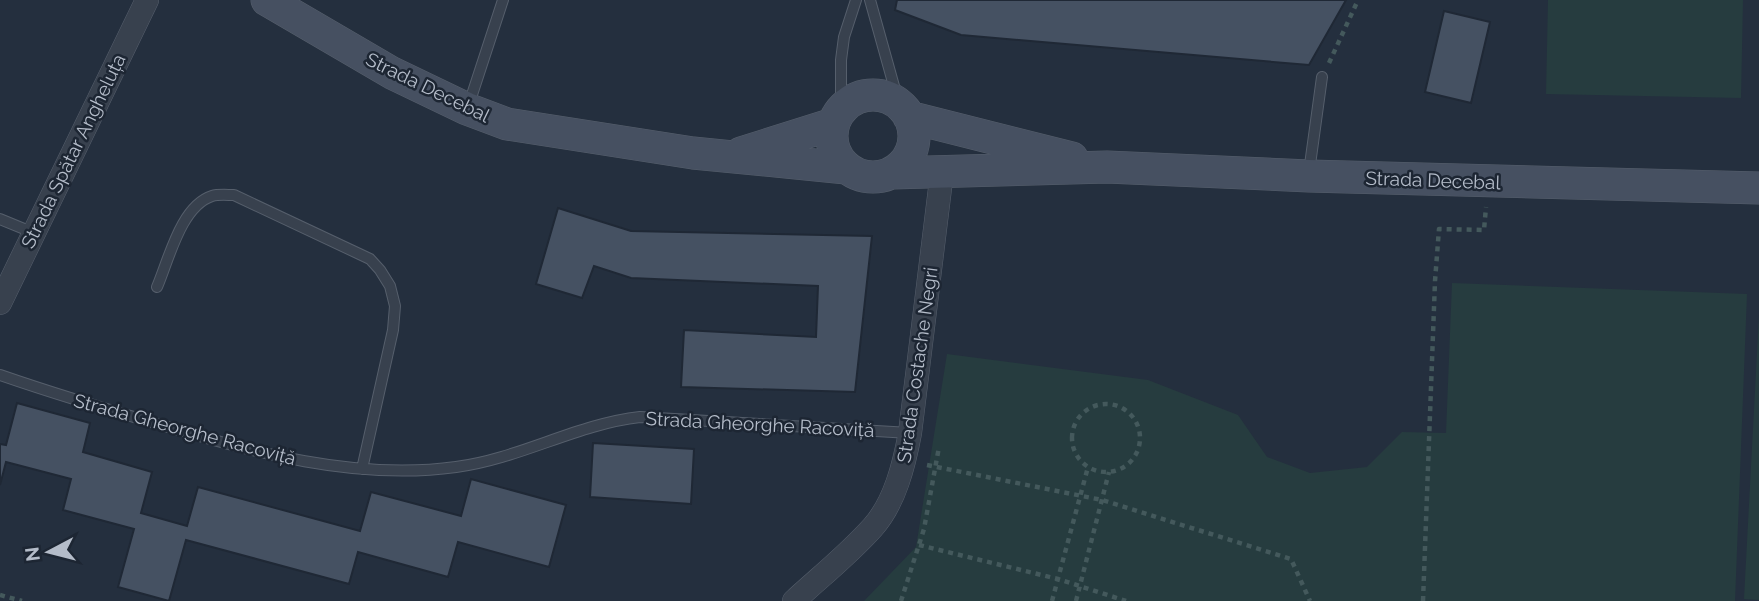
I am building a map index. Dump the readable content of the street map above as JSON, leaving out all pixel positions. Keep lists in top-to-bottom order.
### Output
{
  "streets": {
    "main road": ["Strada Decebal"],
    "street": ["Strada Spătar Angheluța", "Strada Costache Negri"],
    "lane": ["Strada Gheorghe Racoviță"]
  },
  "crossings": [
    ["Strada Decebal", "Strada Costache Negri"],
    ["Strada Costache Negri", "Strada Gheorghe Racoviță"]
  ],
  "north": "left"
}
